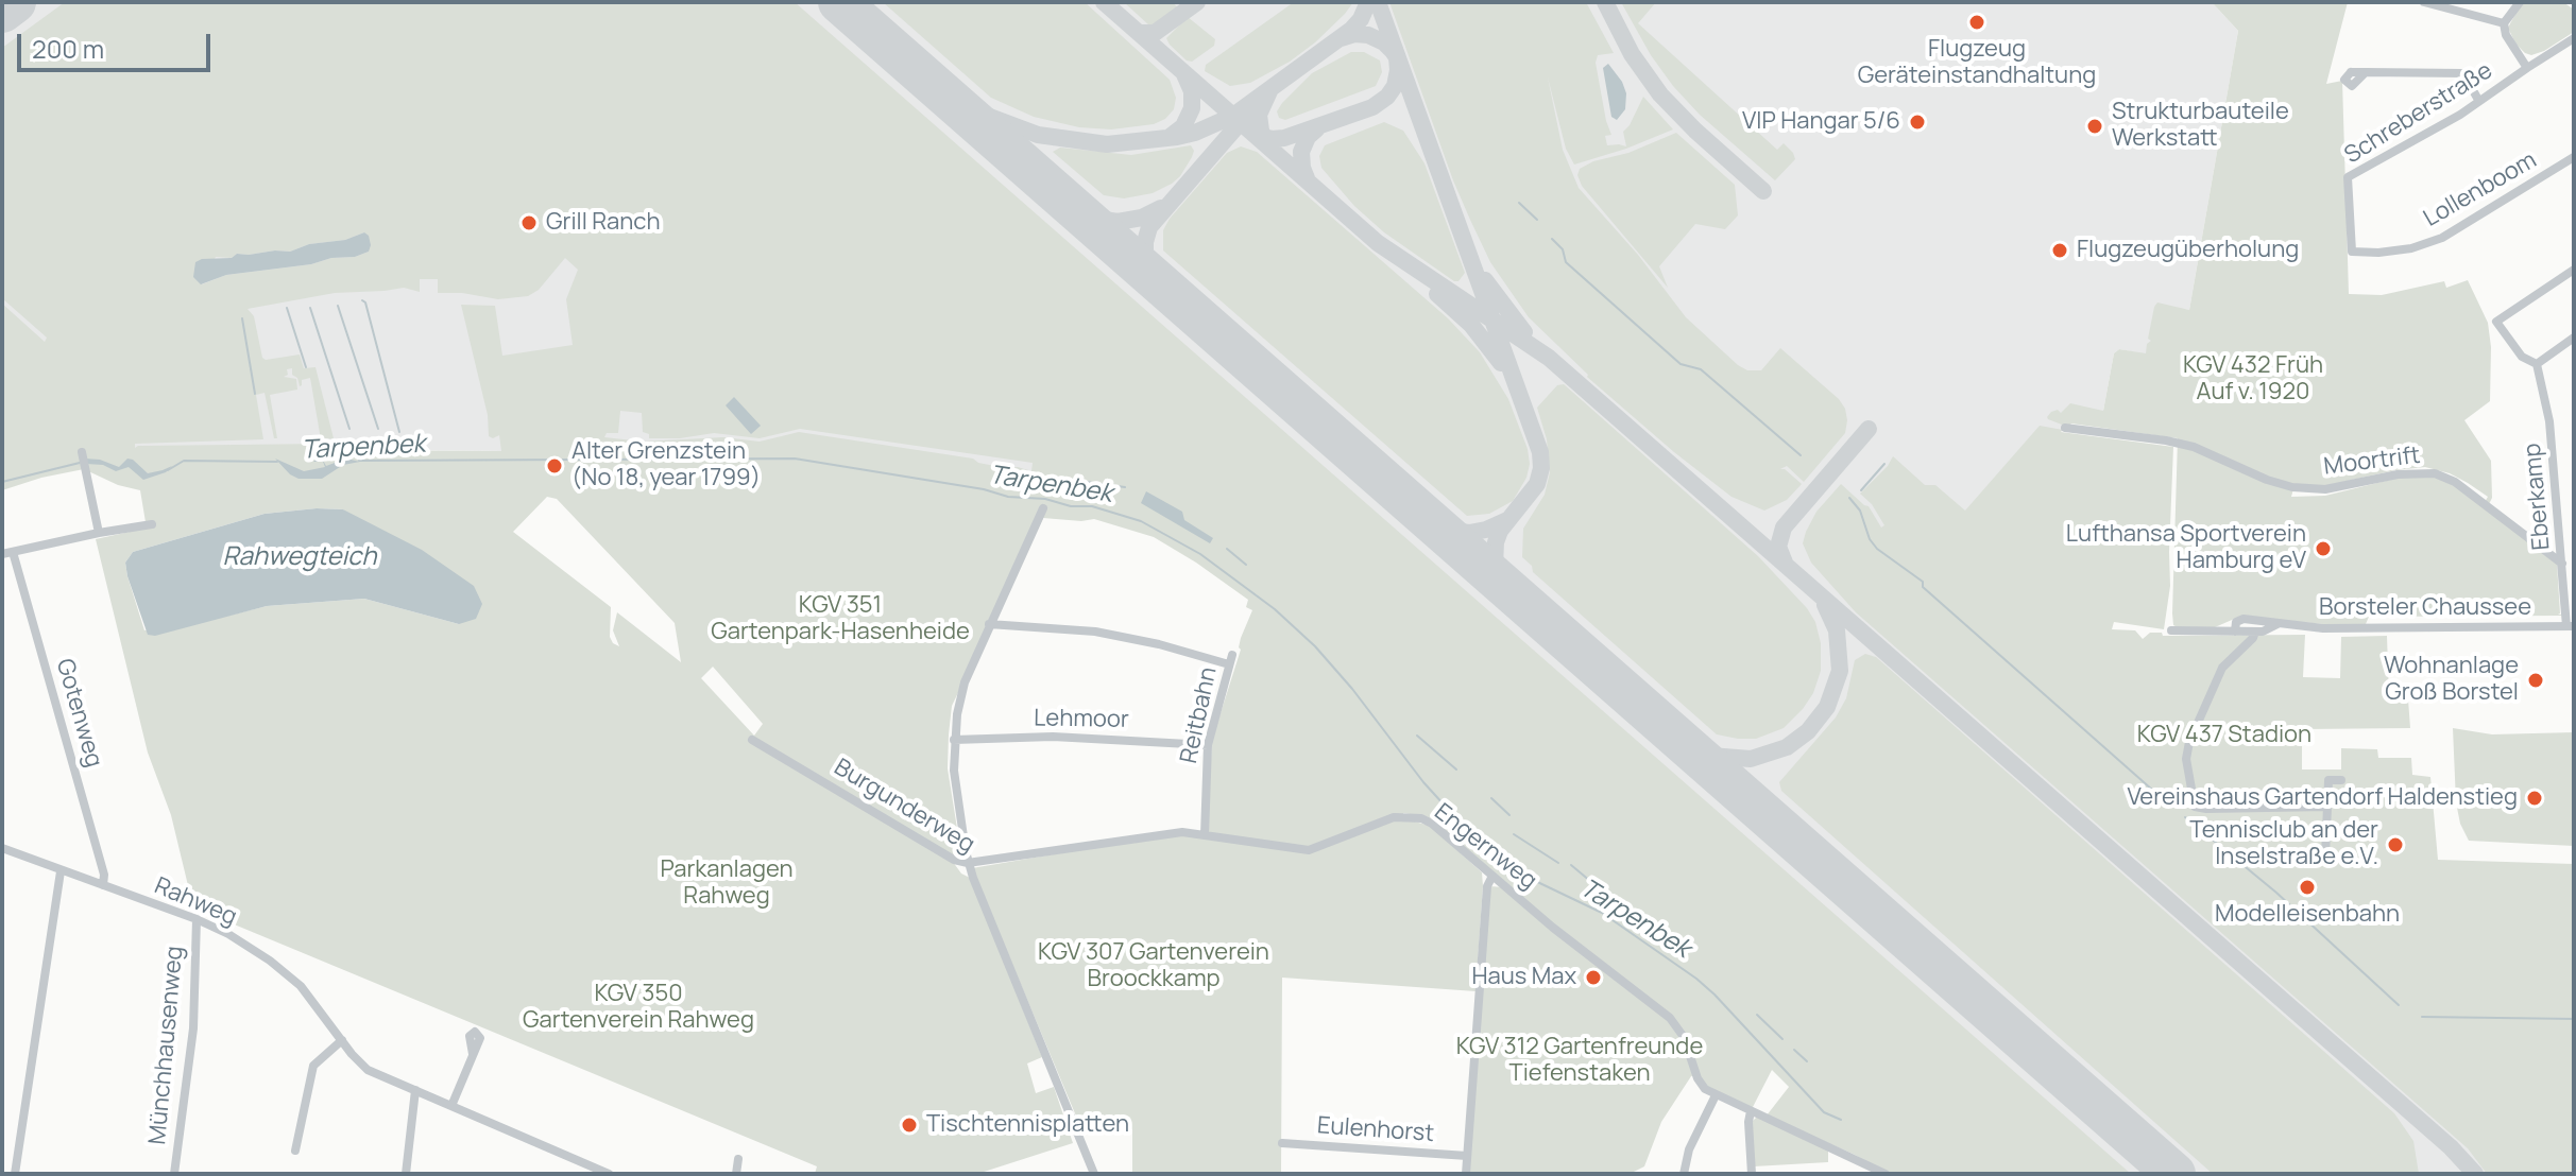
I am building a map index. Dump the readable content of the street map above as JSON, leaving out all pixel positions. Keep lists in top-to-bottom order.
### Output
{
  "streets": {
    "street": [
      "Schreberstraße",
      "Lollenboom",
      "Moortrift",
      "Eberkamp",
      "Borsteler Chaussee",
      "Gotenweg",
      "Reitbahn",
      "Lehmoor",
      "Burgunderweg",
      "Engernweg",
      "Rahweg",
      "Münchhausenweg",
      "Eulenhorst"
    ]
  },
  "crossings": [
    ["Schreberstraße", "Lollenboom"],
    ["Moortrift", "Eberkamp"],
    ["Eberkamp", "Borsteler Chaussee"],
    ["Gotenweg", "Rahweg"],
    ["Reitbahn", "Lehmoor"],
    ["Reitbahn", "Engernweg"],
    ["Burgunderweg", "Engernweg"],
    ["Rahweg", "Münchhausenweg"]
  ],
  "water": ["Tarpenbek", "Rahwegteich"],
  "parks": [
    "KGV 432 Früh Auf v. 1920",
    "KGV 351 Gartenpark-Hasenheide",
    "KGV 437 Stadion",
    "Parkanlagen Rahweg",
    "KGV 307 Gartenverein Broockkamp",
    "KGV 350 Gartenverein Rahweg",
    "KGV 312 Gartenfreunde Tiefenstaken"
  ],
  "places": [
    "Flugzeug Geräteinstandhaltung",
    "VIP Hangar 5/6",
    "Strukturbauteile Werkstatt",
    "Grill Ranch",
    "Flugzeugüberholung",
    "Alter Grenzstein (No 18, year 1799)",
    "Lufthansa Sportverein Hamburg eV",
    "Wohnanlage Groß Borstel",
    "Vereinshaus Gartendorf Haldenstieg",
    "Tennisclub an der Inselstraße e.V.",
    "Modelleisenbahn",
    "Haus Max",
    "Tischtennisplatten"
  ],
  "scale_bar": "200 m"
}
